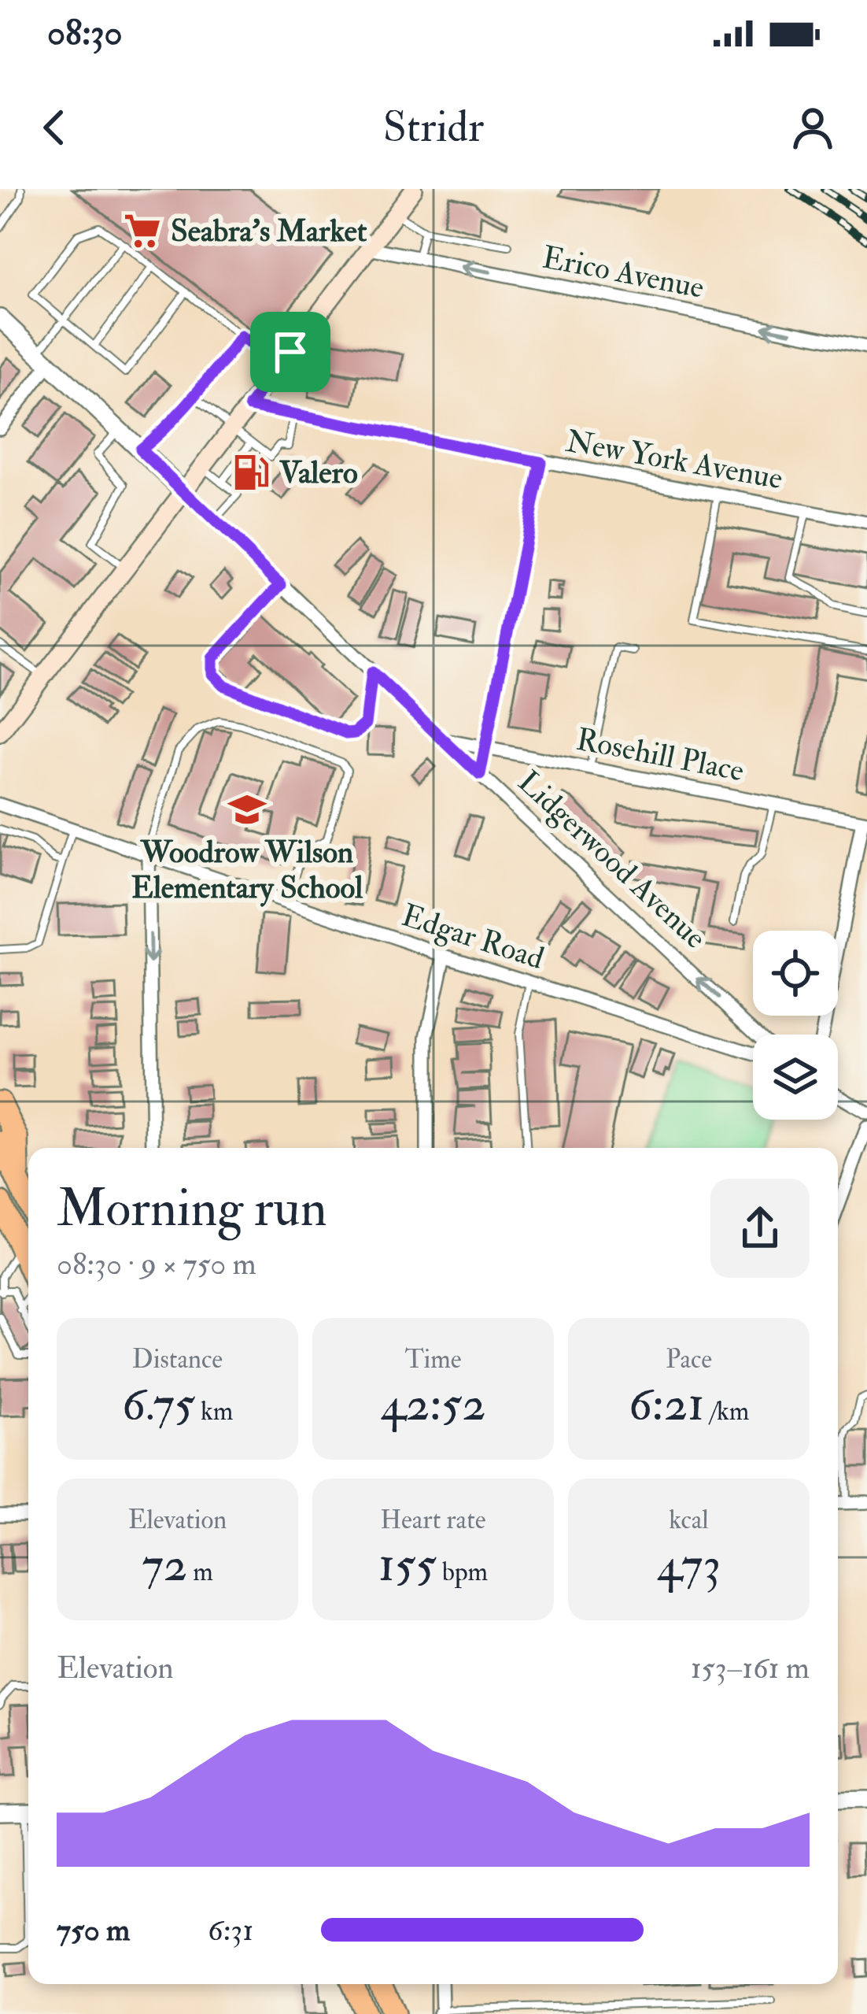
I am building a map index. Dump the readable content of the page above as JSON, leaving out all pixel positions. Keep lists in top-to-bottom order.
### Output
{
  "streets": {
    "street": [
      "Erico Avenue",
      "New York Avenue",
      "Rosehill Place",
      "Lidgerwood Avenue",
      "Edgar Road"
    ]
  },
  "crossings": [
    ["Rosehill Place", "Lidgerwood Avenue"]
  ],
  "one_way": ["Erico Avenue", "Lidgerwood Avenue"],
  "places": {
    "supermarket": ["Seabra's Market"],
    "fuel station": ["Valero"],
    "school or university": ["Woodrow Wilson Elementary School"]
  },
  "page": {
    "status": "08:30",
    "header": "Stridr",
    "heading": ["Morning run", "08:30 · 9 × 750 m"],
    "stats": [
      ["Distance", "6.75 km"],
      ["Time", "42:52"],
      ["Pace", "6:21 /km"],
      ["Elevation", "72 m"],
      ["Heart rate", "155 bpm"],
      ["kcal", "473"]
    ],
    "chart": ["Elevation", "153–161 m"],
    "list": [
      {
        "name": "750 m",
        "note": "6:31"
      }
    ]
  }
}
